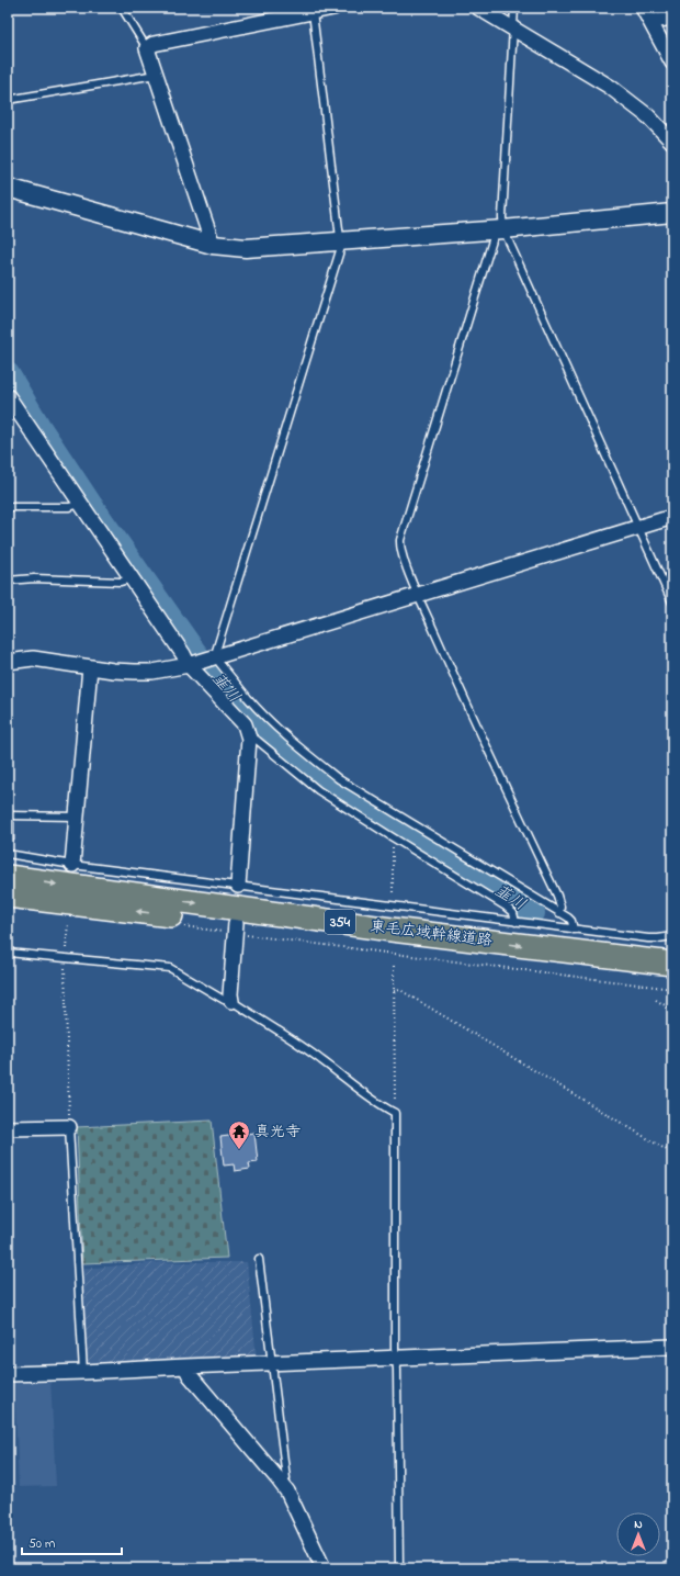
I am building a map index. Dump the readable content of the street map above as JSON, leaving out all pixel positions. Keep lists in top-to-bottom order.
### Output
{
  "streets": {
    "highway": ["354", "東毛広域幹線道路"]
  },
  "water": ["韮川"],
  "places": {
    "temple": ["真光寺"]
  },
  "scale_bar": "50 m",
  "north": "top"
}
